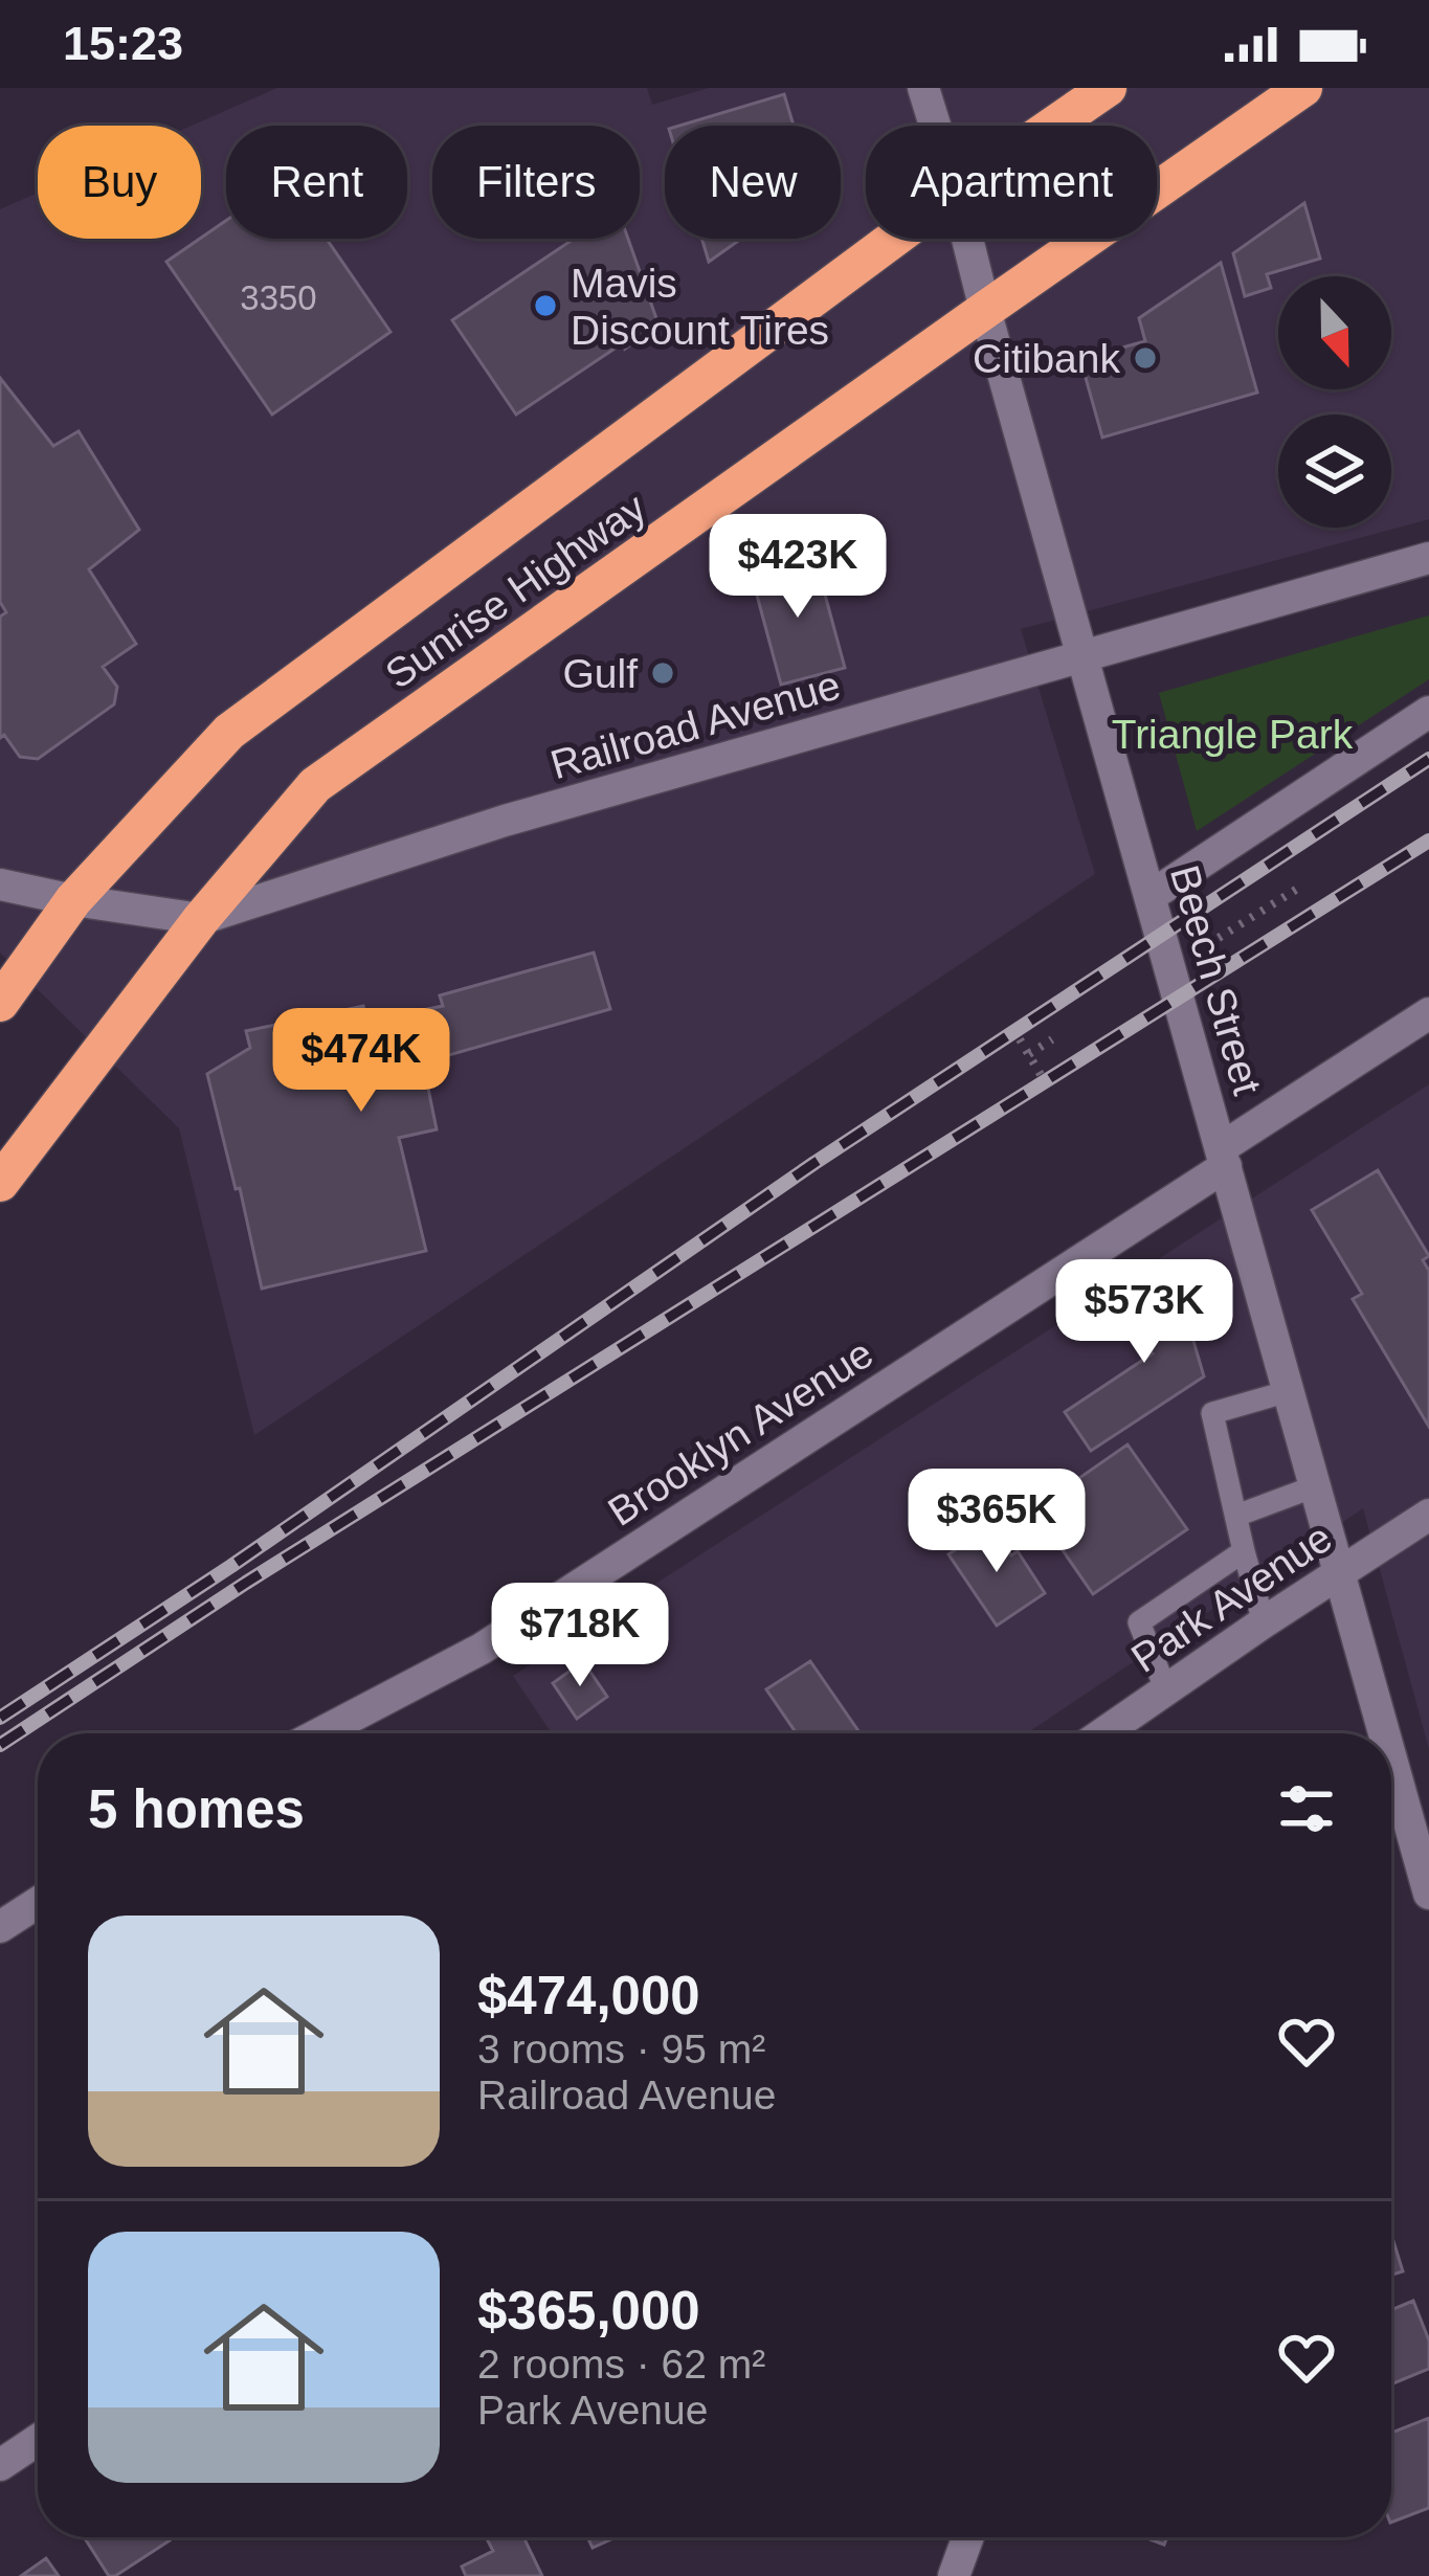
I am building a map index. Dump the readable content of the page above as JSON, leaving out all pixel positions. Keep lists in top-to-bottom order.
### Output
{
  "streets": {
    "highway": ["Sunrise Highway"],
    "street": [
      "Railroad Avenue",
      "Beech Street",
      "Brooklyn Avenue",
      "Park Avenue"
    ]
  },
  "crossings": [
    ["Sunrise Highway", "Railroad Avenue"],
    ["Sunrise Highway", "Beech Street"],
    ["Railroad Avenue", "Beech Street"],
    ["Beech Street", "Brooklyn Avenue"],
    ["Beech Street", "Park Avenue"]
  ],
  "parks": ["Triangle Park"],
  "places": ["Mavis Discount Tires", "Citibank", "Gulf"],
  "house_numbers": ["3350"],
  "north": "bottom",
  "page": {
    "status": "15:23",
    "chip": [
      "Buy",
      "Rent",
      "Filters",
      "New",
      "Apartment"
    ],
    "price": [
      "$423K",
      "$474K",
      "$573K",
      "$365K",
      "$718K"
    ],
    "heading": "5 homes",
    "list": [
      {
        "name": "$474,000",
        "note": "3 rooms · 95 m² · Railroad Avenue"
      },
      {
        "name": "$365,000",
        "note": "2 rooms · 62 m² · Park Avenue"
      }
    ]
  }
}
